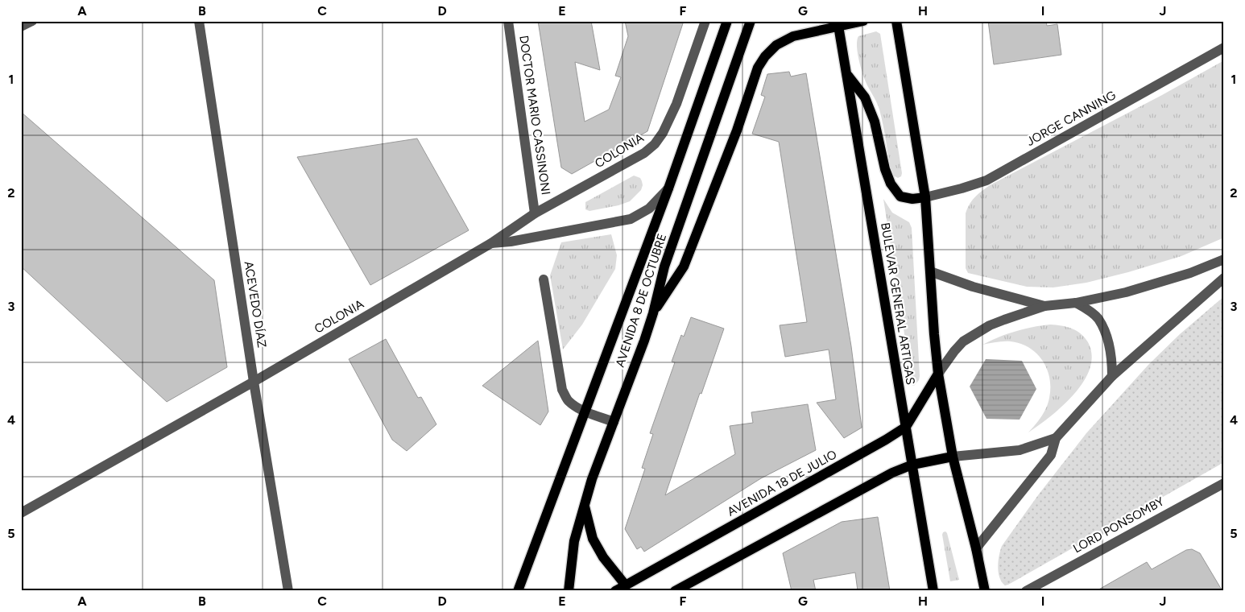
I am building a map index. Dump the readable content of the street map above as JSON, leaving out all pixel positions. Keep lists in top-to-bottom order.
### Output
{
  "streets": {
    "main road": ["AVENIDA 8 DE OCTUBRE", "BULEVAR GENERAL ARTIGAS", "AVENIDA 18 DE JULIO"],
    "street": [
      "DOCTOR MARIO CASSINONI",
      "JORGE CANNING",
      "COLONIA",
      "ACEVEDO DÍAZ",
      "LORD PONSOMBY"
    ]
  },
  "crossings": [
    ["DOCTOR MARIO CASSINONI", "COLONIA"],
    ["COLONIA", "AVENIDA 8 DE OCTUBRE"],
    ["COLONIA", "ACEVEDO DÍAZ"],
    ["BULEVAR GENERAL ARTIGAS", "AVENIDA 18 DE JULIO"]
  ],
  "grid": {
    "columns": [
      "A",
      "B",
      "C",
      "D",
      "E",
      "F",
      "G",
      "H",
      "I",
      "J"
    ],
    "rows": [
      "1",
      "2",
      "3",
      "4",
      "5"
    ]
  }
}
